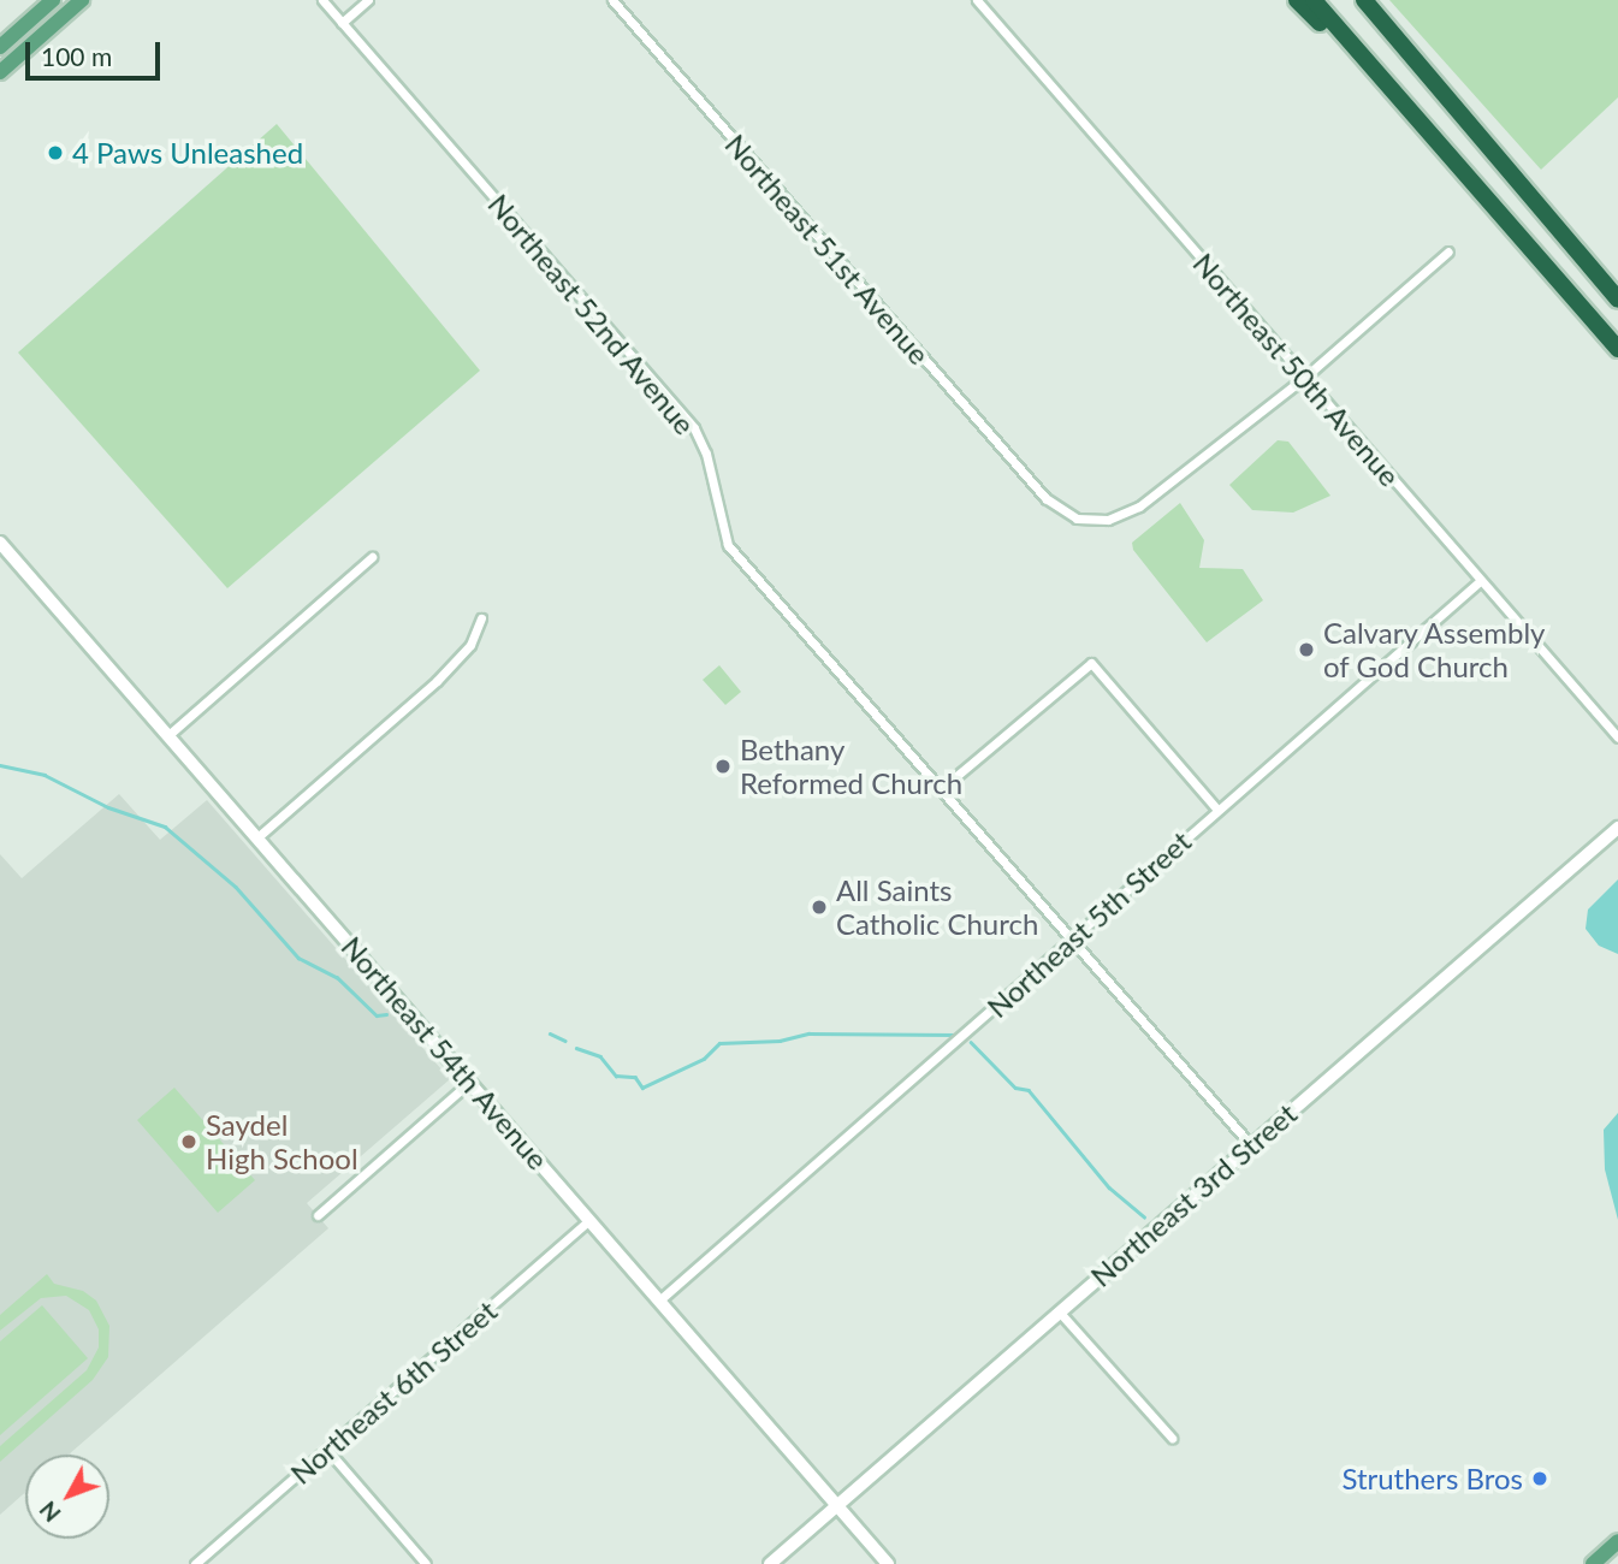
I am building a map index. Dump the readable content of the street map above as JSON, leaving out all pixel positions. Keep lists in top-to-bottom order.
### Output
{
  "streets": {
    "main road": ["Northeast 54th Avenue", "Northeast 3rd Street"],
    "street": [
      "Northeast 51st Avenue",
      "Northeast 52nd Avenue",
      "Northeast 50th Avenue",
      "Northeast 5th Street",
      "Northeast 6th Street"
    ]
  },
  "crossings": [
    ["Northeast 51st Avenue", "Northeast 50th Avenue"],
    ["Northeast 52nd Avenue", "Northeast 5th Street"],
    ["Northeast 52nd Avenue", "Northeast 3rd Street"],
    ["Northeast 50th Avenue", "Northeast 5th Street"],
    ["Northeast 5th Street", "Northeast 54th Avenue"],
    ["Northeast 54th Avenue", "Northeast 3rd Street"],
    ["Northeast 54th Avenue", "Northeast 6th Street"]
  ],
  "places": [
    "4 Paws Unleashed",
    "Calvary Assembly of God Church",
    "Bethany Reformed Church",
    "All Saints Catholic Church",
    "Saydel High School",
    "Struthers Bros"
  ],
  "scale_bar": "100 m",
  "north": "bottom left"
}
